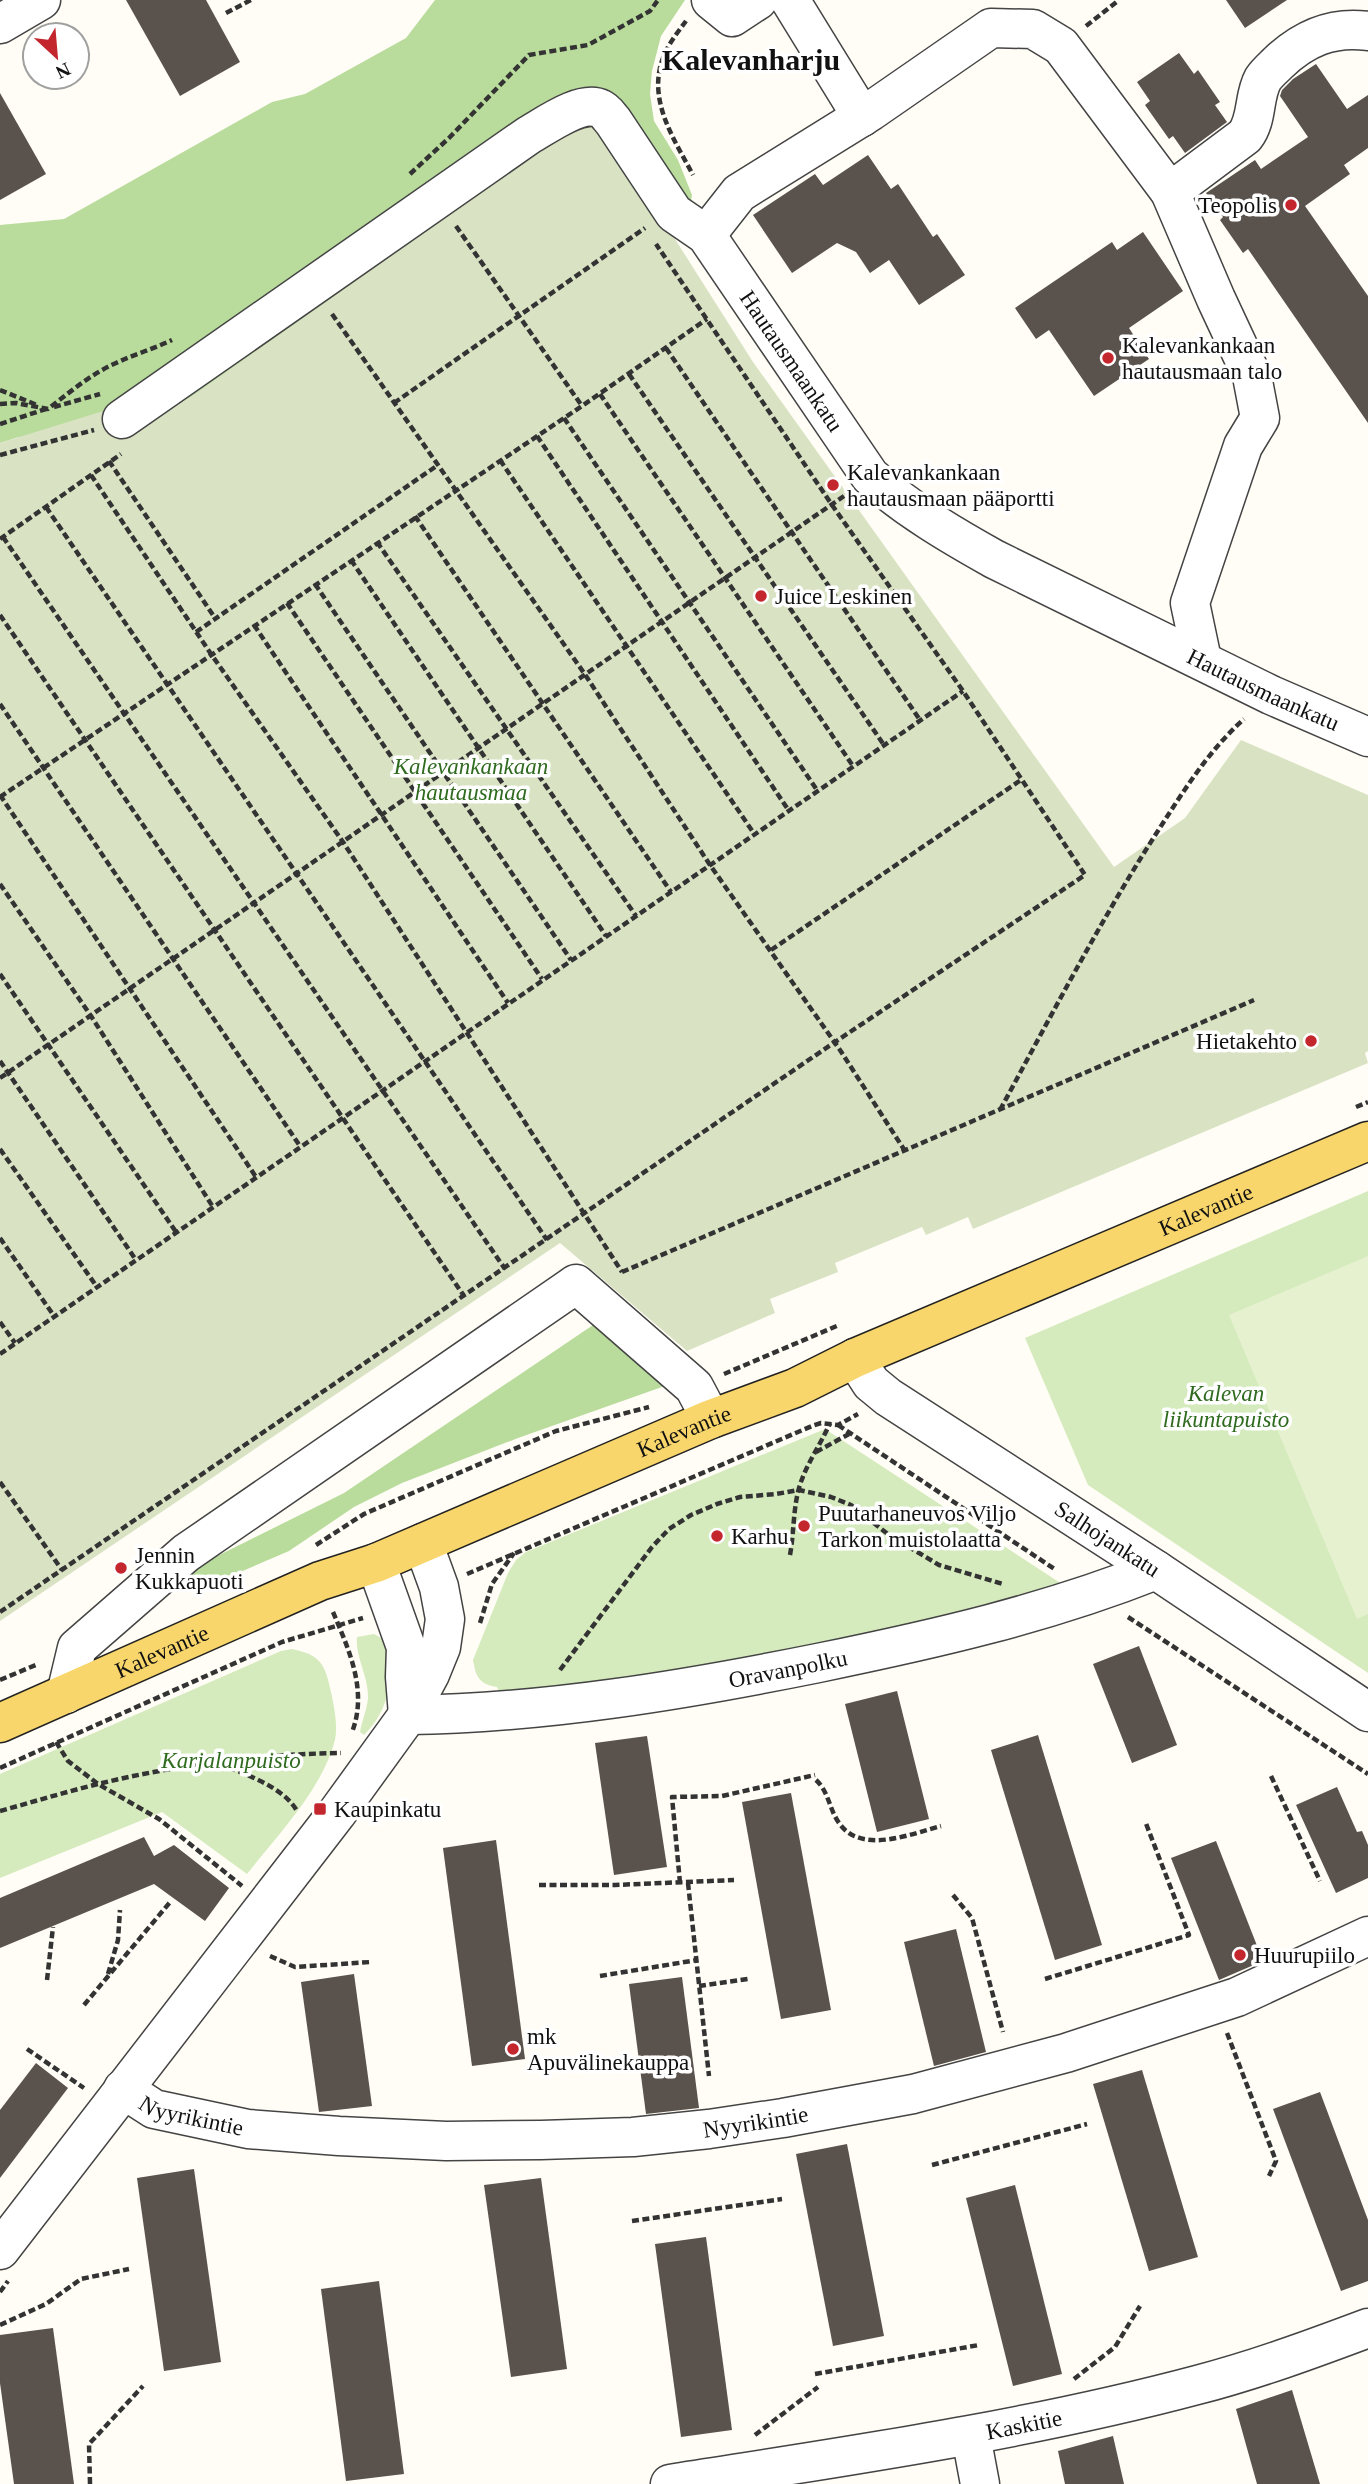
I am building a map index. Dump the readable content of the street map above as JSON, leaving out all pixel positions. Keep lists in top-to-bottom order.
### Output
{
  "streets": {
    "main road": ["Kalevantie"],
    "street": [
      "Hautausmaankatu",
      "Salhojankatu",
      "Oravanpolku",
      "Nyyrikintie",
      "Kaskitie"
    ]
  },
  "crossings": [
    ["Kalevantie", "Salhojankatu"],
    ["Salhojankatu", "Oravanpolku"]
  ],
  "districts": ["Kalevanharju"],
  "parks": ["Kalevankankaan hautausmaa", "Kalevan liikuntapuisto", "Karjalanpuisto"],
  "places": {
    "other": [
      "Teopolis",
      "Kalevankankaan hautausmaan talo",
      "Kalevankankaan hautausmaan pääportti",
      "Juice Leskinen",
      "Hietakehto",
      "Puutarhaneuvos Viljo Tarkon muistolaatta",
      "Karhu",
      "Jennin Kukkapuoti",
      "Huurupiilo",
      "mk Apuvälinekauppa"
    ],
    "transit": ["Kaupinkatu"]
  },
  "north": "bottom right"
}
